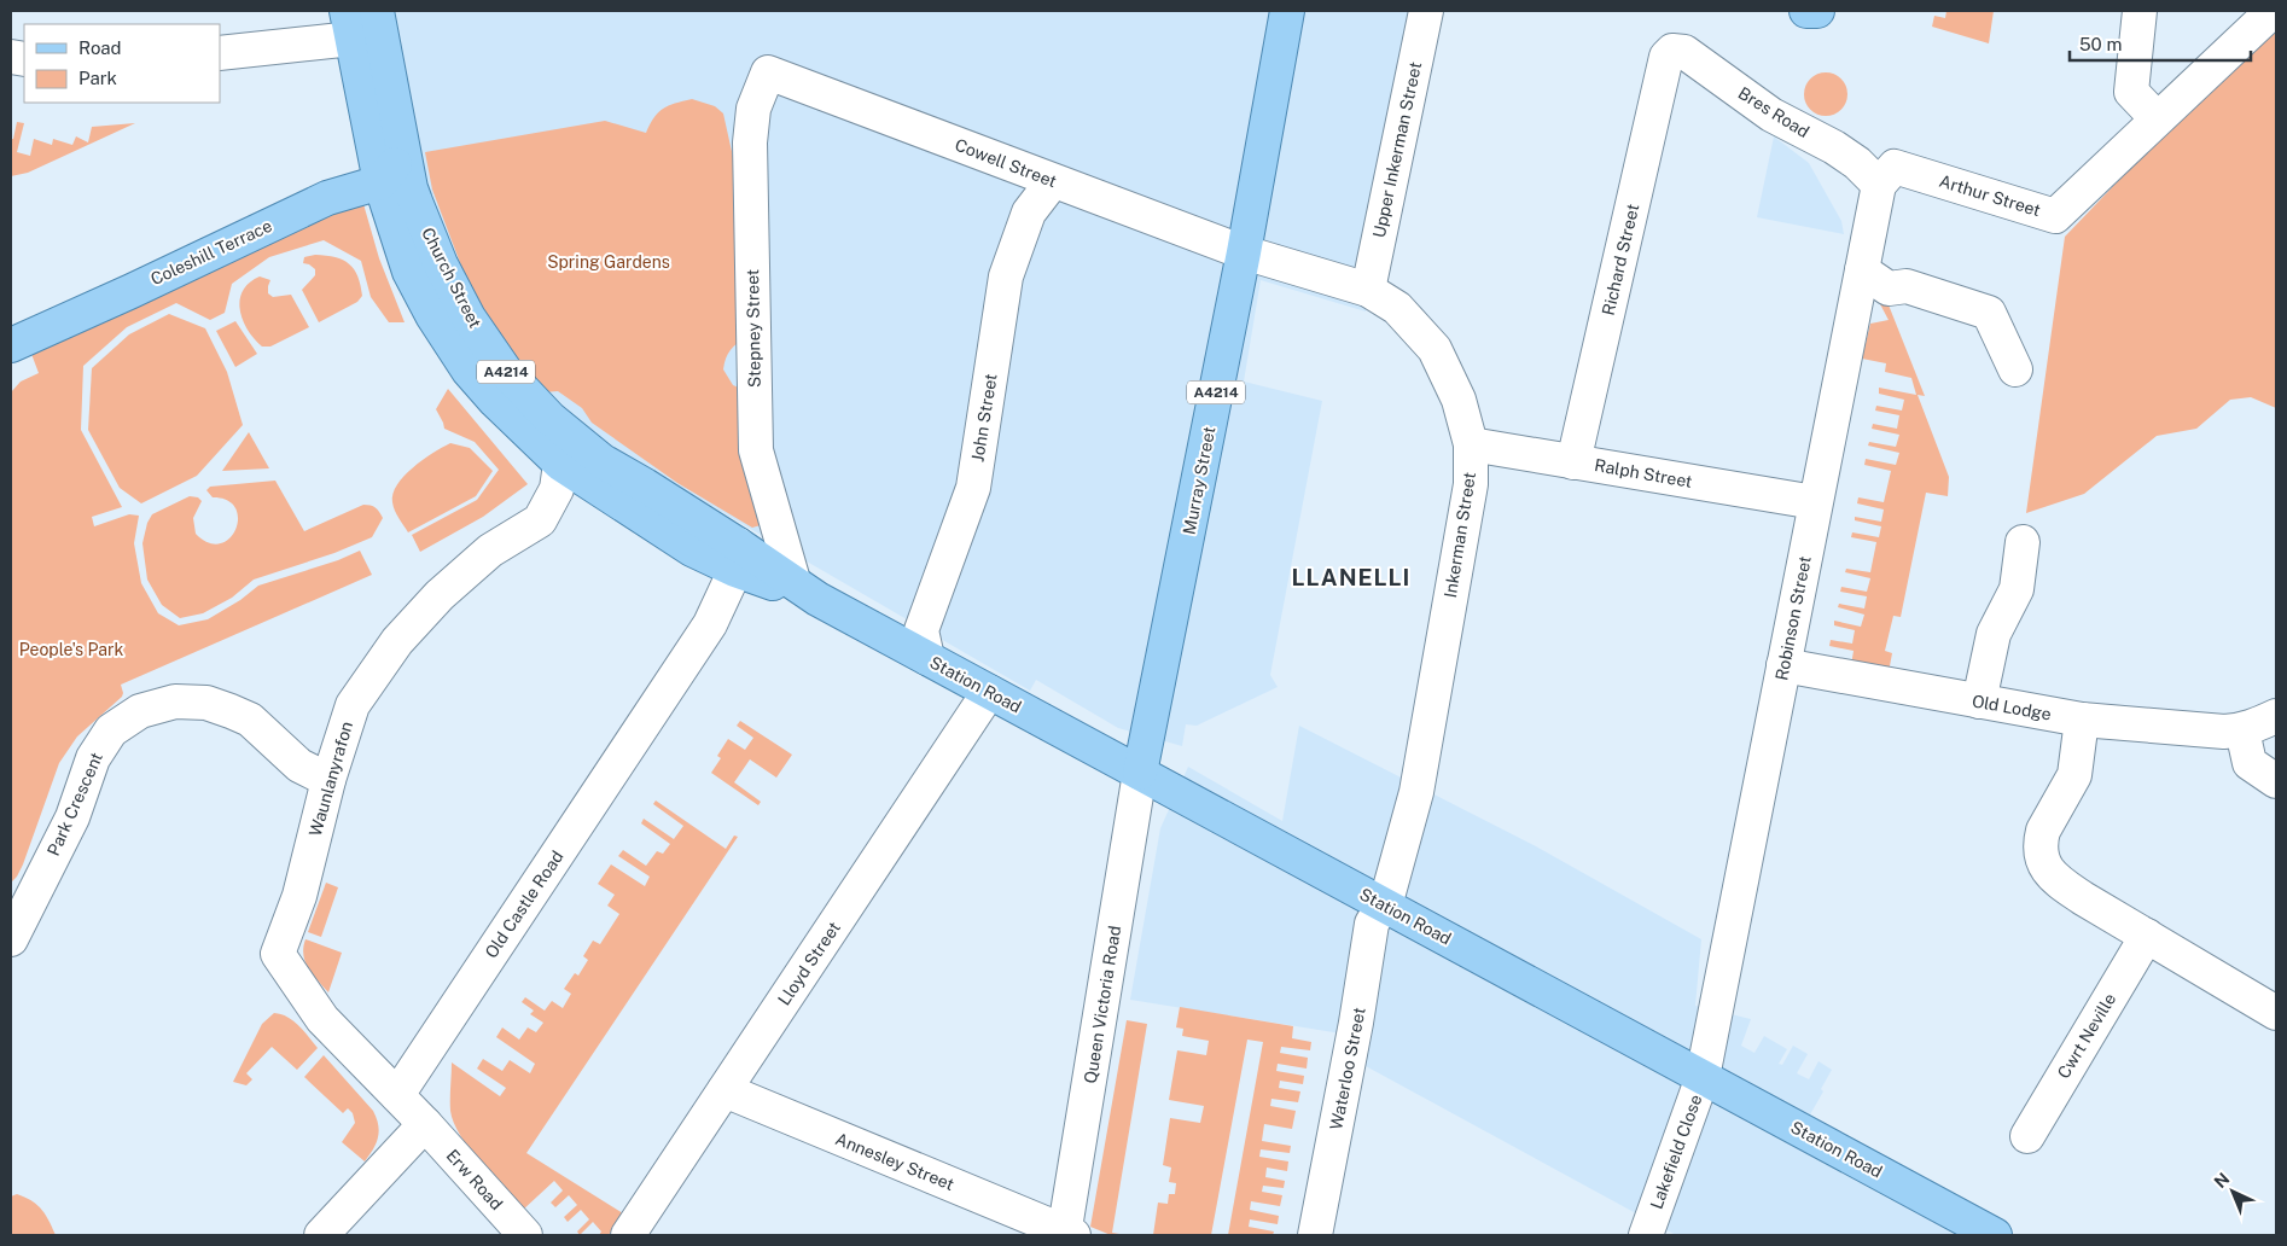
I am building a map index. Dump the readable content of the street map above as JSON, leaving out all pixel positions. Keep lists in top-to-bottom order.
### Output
{
  "streets": {
    "main road": [
      "Coleshill Terrace",
      "Church Street",
      "A4214",
      "Murray Street",
      "Station Road"
    ],
    "street": [
      "Bres Road",
      "Upper Inkerman Street",
      "Cowell Street",
      "Arthur Street",
      "Richard Street",
      "Stepney Street",
      "John Street",
      "Ralph Street",
      "Inkerman Street",
      "Robinson Street",
      "Old Lodge",
      "Waunlanyrafon",
      "Park Crescent",
      "Old Castle Road",
      "Lloyd Street",
      "Queen Victoria Road",
      "Cwrt Neville",
      "Waterloo Street",
      "Lakefield Close",
      "Annesley Street",
      "Erw Road"
    ]
  },
  "crossings": [
    ["Bres Road", "Arthur Street"],
    ["Bres Road", "Richard Street"],
    ["Bres Road", "Robinson Street"],
    ["Upper Inkerman Street", "Inkerman Street"],
    ["Cowell Street", "Stepney Street"],
    ["Cowell Street", "John Street"],
    ["Cowell Street", "Murray Street"],
    ["Cowell Street", "Inkerman Street"],
    ["Arthur Street", "Robinson Street"],
    ["Coleshill Terrace", "Church Street"],
    ["Richard Street", "Ralph Street"],
    ["Church Street", "A4214"],
    ["Church Street", "Waunlanyrafon"],
    ["Church Street", "Old Castle Road"],
    ["Stepney Street", "A4214"],
    ["Stepney Street", "Station Road"],
    ["A4214", "Station Road"],
    ["A4214", "Waunlanyrafon"],
    ["A4214", "Old Castle Road"],
    ["John Street", "Station Road"],
    ["Ralph Street", "Inkerman Street"],
    ["Ralph Street", "Robinson Street"],
    ["Murray Street", "Inkerman Street"],
    ["Murray Street", "Station Road"],
    ["Murray Street", "Queen Victoria Road"],
    ["Inkerman Street", "Station Road"],
    ["Inkerman Street", "Waterloo Street"],
    ["Robinson Street", "Station Road"],
    ["Robinson Street", "Old Lodge"],
    ["Robinson Street", "Lakefield Close"],
    ["Station Road", "Lloyd Street"],
    ["Station Road", "Queen Victoria Road"],
    ["Station Road", "Waterloo Street"],
    ["Station Road", "Lakefield Close"],
    ["Waunlanyrafon", "Park Crescent"],
    ["Waunlanyrafon", "Old Castle Road"],
    ["Lloyd Street", "Annesley Street"],
    ["Queen Victoria Road", "Annesley Street"]
  ],
  "districts": ["LLANELLI"],
  "parks": ["Spring Gardens", "People's Park"],
  "legend": ["Road", "Park"],
  "scale_bar": "50 m",
  "north": "top left"
}
